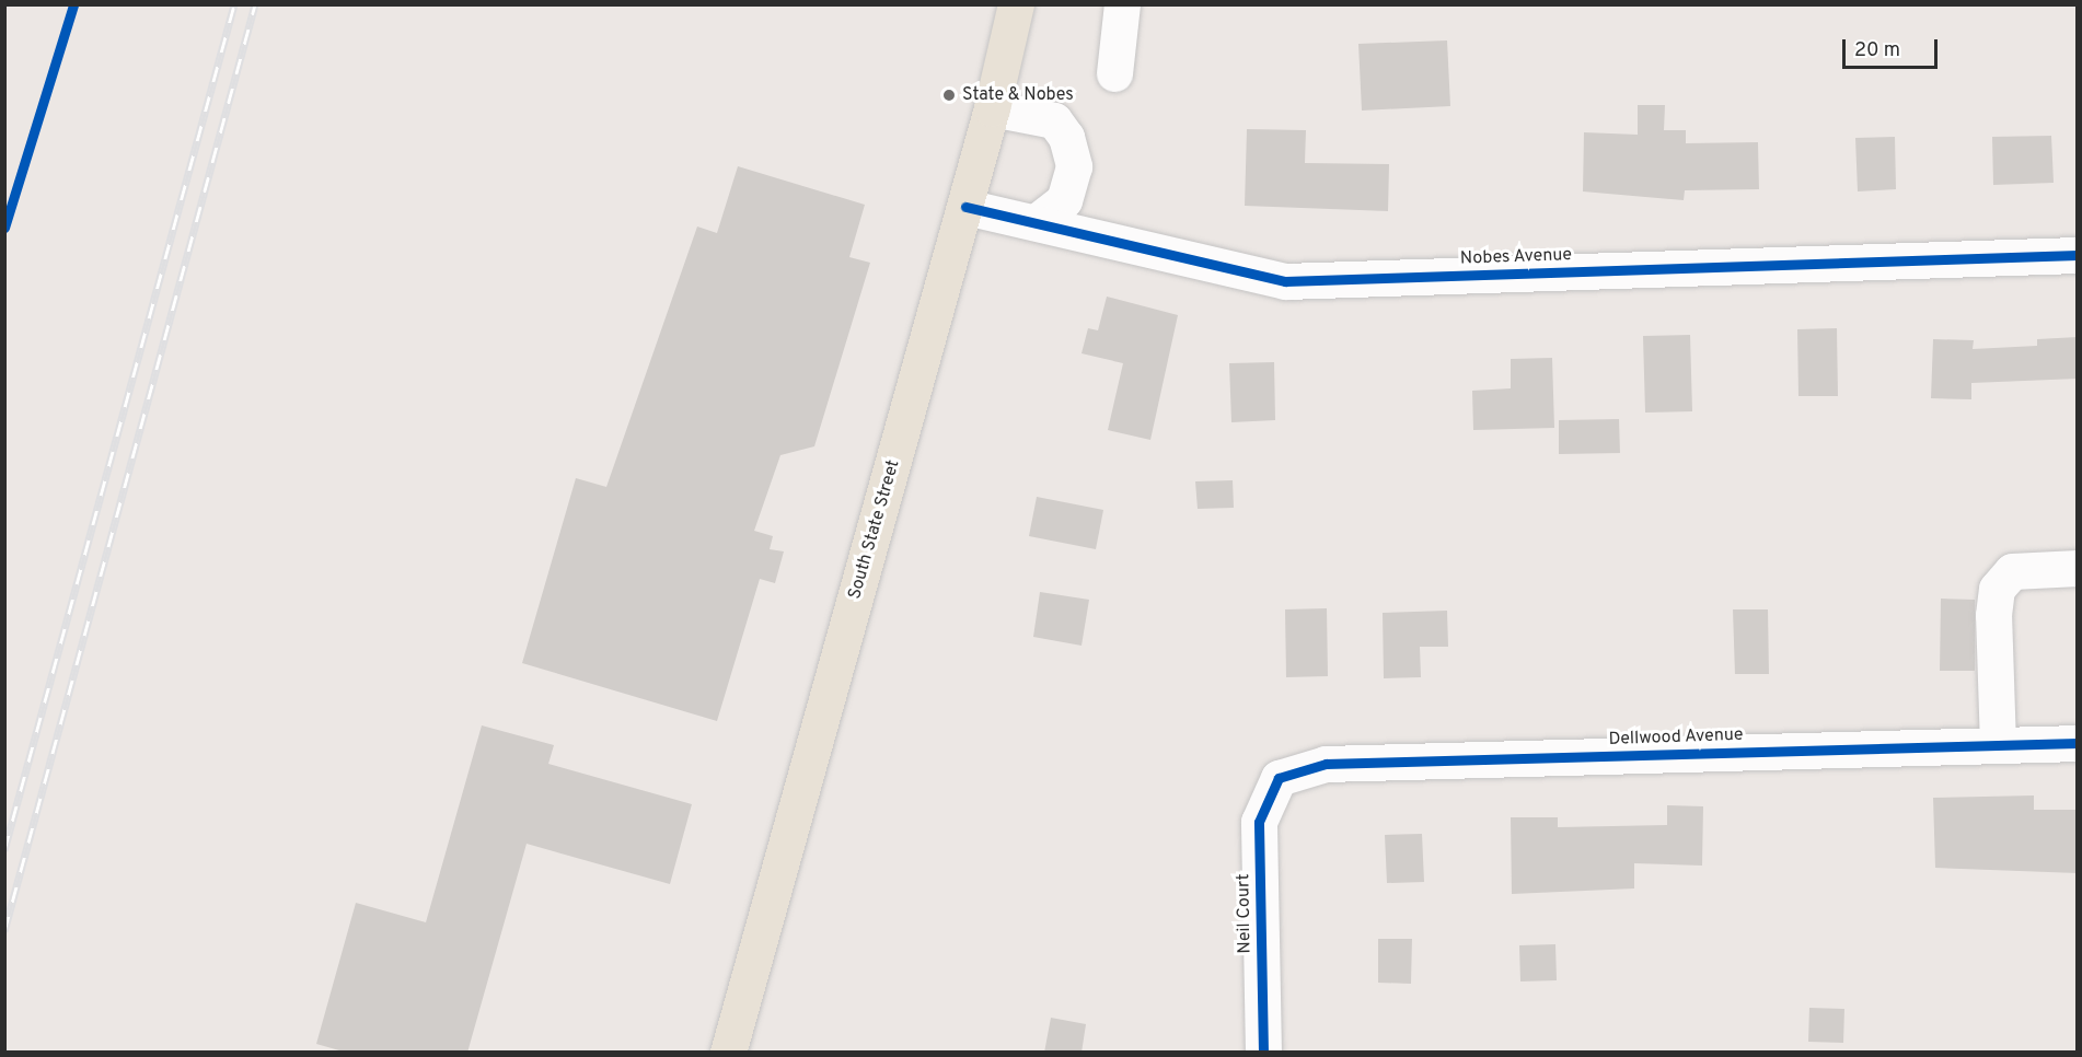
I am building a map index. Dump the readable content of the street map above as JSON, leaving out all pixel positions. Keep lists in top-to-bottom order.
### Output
{
  "streets": {
    "main road": ["South State Street"],
    "street": ["Nobes Avenue", "Dellwood Avenue", "Neil Court"]
  },
  "crossings": [
    ["Nobes Avenue", "South State Street"],
    ["Dellwood Avenue", "Neil Court"]
  ],
  "places": ["State & Nobes"],
  "scale_bar": "20 m"
}
